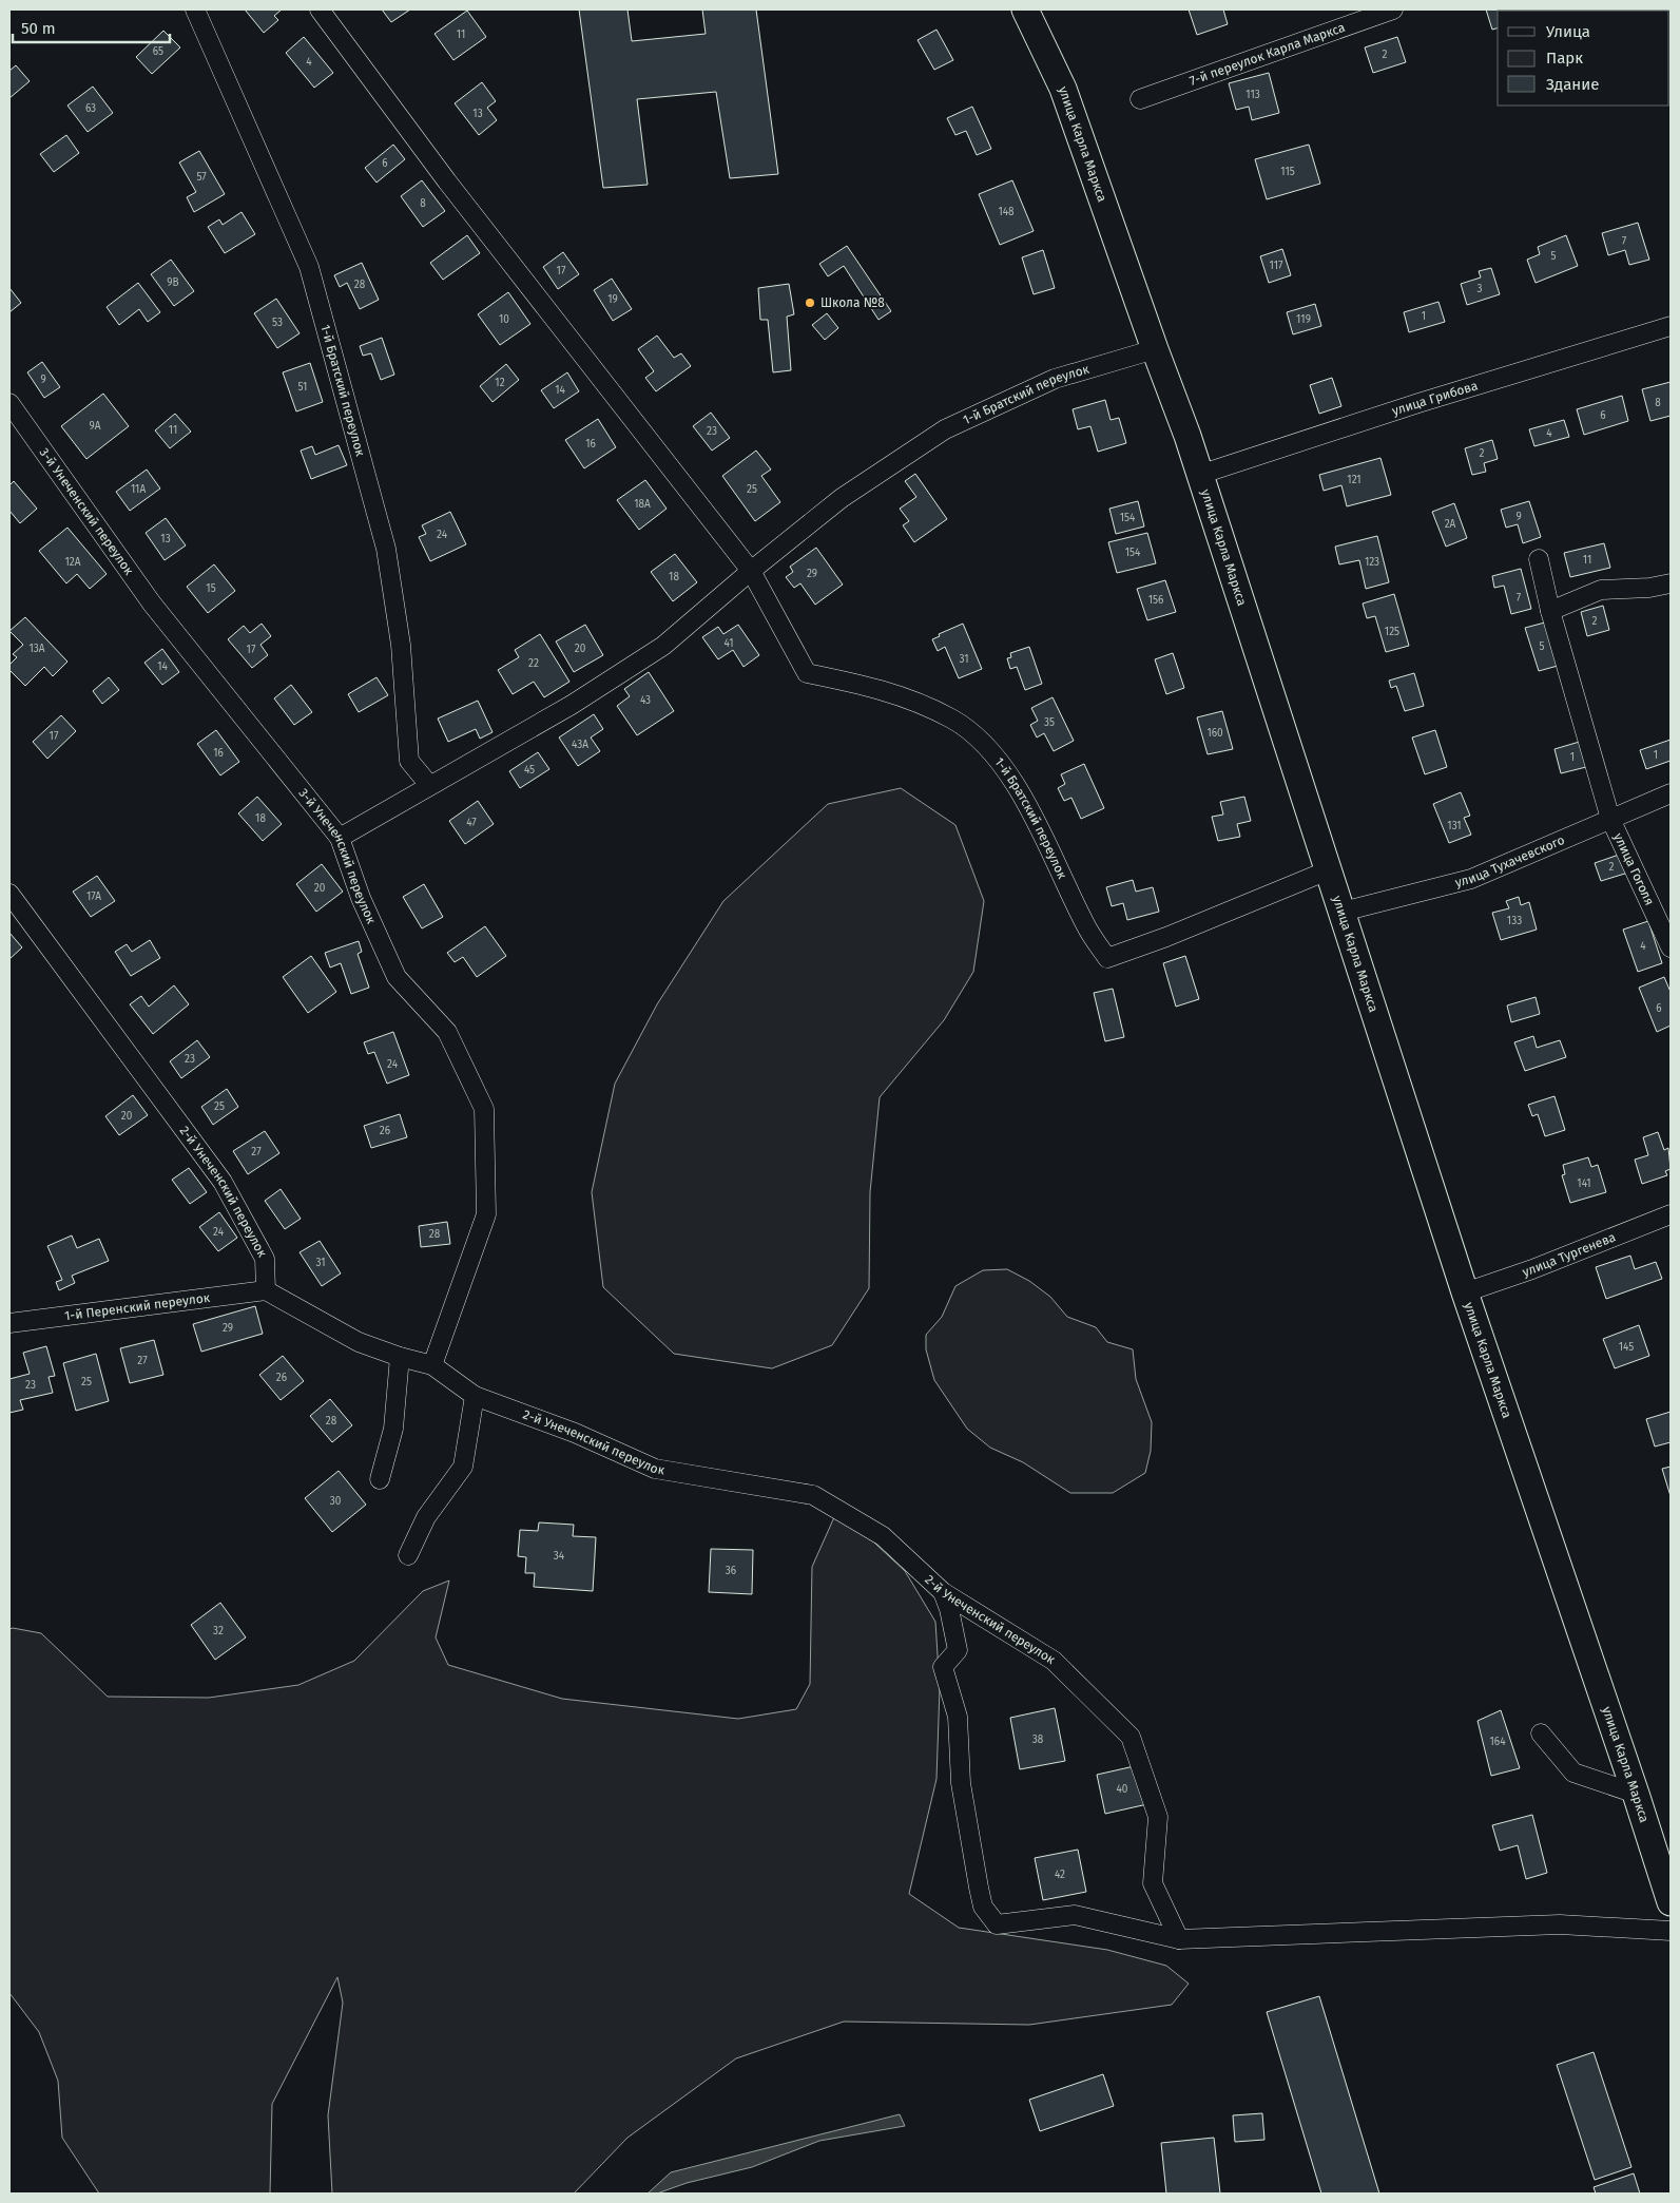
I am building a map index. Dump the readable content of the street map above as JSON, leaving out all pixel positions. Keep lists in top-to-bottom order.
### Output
{
  "streets": {
    "main road": ["улица Карла Маркса"],
    "street": [
      "7-й переулок Карла Маркса",
      "1-й Братский переулок",
      "улица Грибова",
      "3-й Унеченский переулок",
      "улица Тухачевского",
      "улица Гоголя",
      "2-й Унеченский переулок",
      "улица Тургенева",
      "1-й Перенский переулок"
    ]
  },
  "crossings": [
    ["улица Карла Маркса", "1-й Братский переулок"],
    ["улица Карла Маркса", "улица Грибова"],
    ["улица Карла Маркса", "улица Тухачевского"],
    ["улица Карла Маркса", "улица Тургенева"],
    ["1-й Братский переулок", "3-й Унеченский переулок"],
    ["3-й Унеченский переулок", "2-й Унеченский переулок"],
    ["улица Тухачевского", "улица Гоголя"],
    ["2-й Унеченский переулок", "1-й Перенский переулок"]
  ],
  "places": ["Школа №8"],
  "house_numbers": [
    "11",
    "65",
    "2",
    "4",
    "113",
    "63",
    "13",
    "6",
    "115",
    "57",
    "8",
    "148",
    "7",
    "5",
    "117",
    "17",
    "9В",
    "28",
    "3",
    "19",
    "1",
    "10",
    "119",
    "53",
    "9",
    "12",
    "51",
    "14",
    "8",
    "6",
    "9А",
    "11",
    "23",
    "4",
    "16",
    "2",
    "121",
    "11А",
    "25",
    "18А",
    "9",
    "154",
    "2А",
    "24",
    "13",
    "154",
    "11",
    "12А",
    "123",
    "29",
    "18",
    "15",
    "7",
    "156",
    "2",
    "125",
    "41",
    "5",
    "13А",
    "20",
    "17",
    "31",
    "22",
    "14",
    "43",
    "35",
    "160",
    "17",
    "43А",
    "16",
    "1",
    "1",
    "45",
    "18",
    "47",
    "131",
    "2",
    "20",
    "17А",
    "133",
    "4",
    "6",
    "23",
    "24",
    "25",
    "20",
    "26",
    "27",
    "141",
    "24",
    "28",
    "31",
    "29",
    "145",
    "27",
    "26",
    "25",
    "23",
    "28",
    "30",
    "34",
    "36",
    "32",
    "38",
    "164",
    "40",
    "42"
  ],
  "legend": ["Улица", "Парк", "Здание"],
  "scale_bar": "50 m"
}
